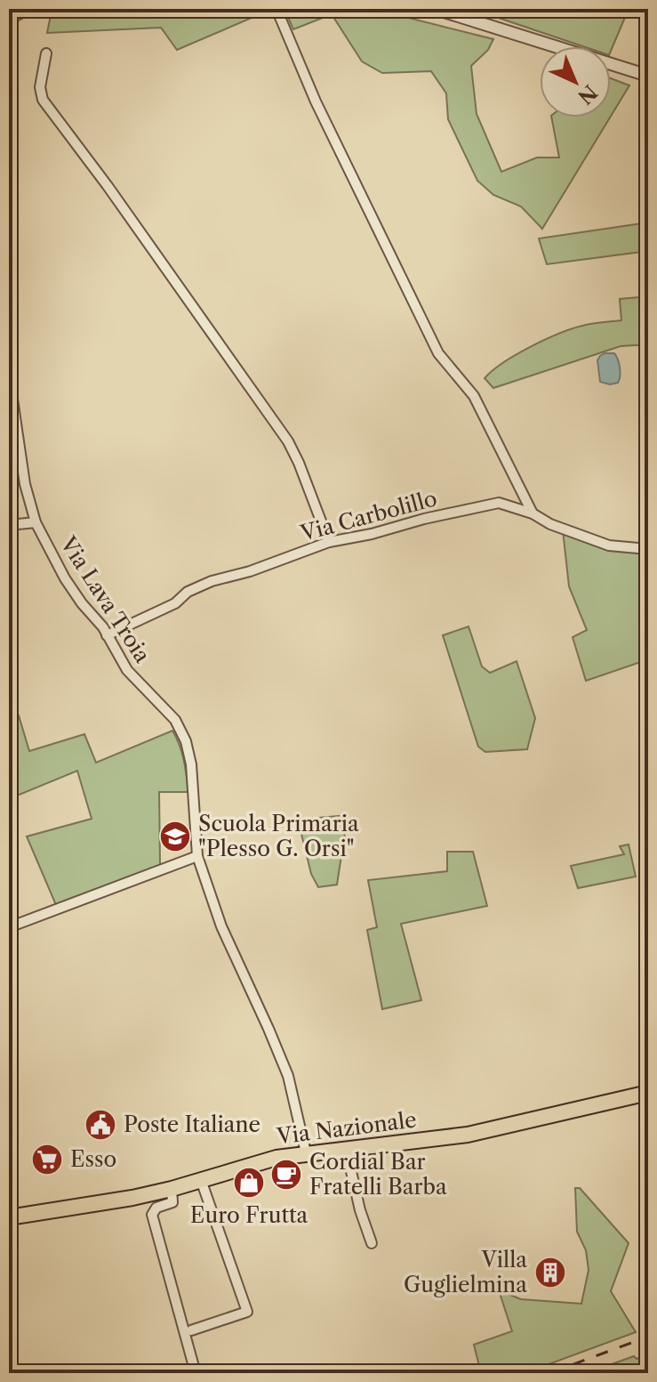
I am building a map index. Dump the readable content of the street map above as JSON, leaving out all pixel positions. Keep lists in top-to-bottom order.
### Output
{
  "streets": {
    "main road": ["Via Nazionale"],
    "street": ["Via Carbolillo", "Via Lava Troia"]
  },
  "crossings": [
    ["Via Carbolillo", "Via Lava Troia"],
    ["Via Lava Troia", "Via Nazionale"]
  ],
  "places": {
    "school or university": ["Scuola Primaria \"Plesso G. Orsi\""],
    "public building": ["Poste Italiane"],
    "supermarket": ["Esso"],
    "cafe": ["Cordial Bar Fratelli Barba"],
    "shop": ["Euro Frutta"],
    "building": ["Villa Guglielmina"]
  },
  "north": "bottom right"
}
